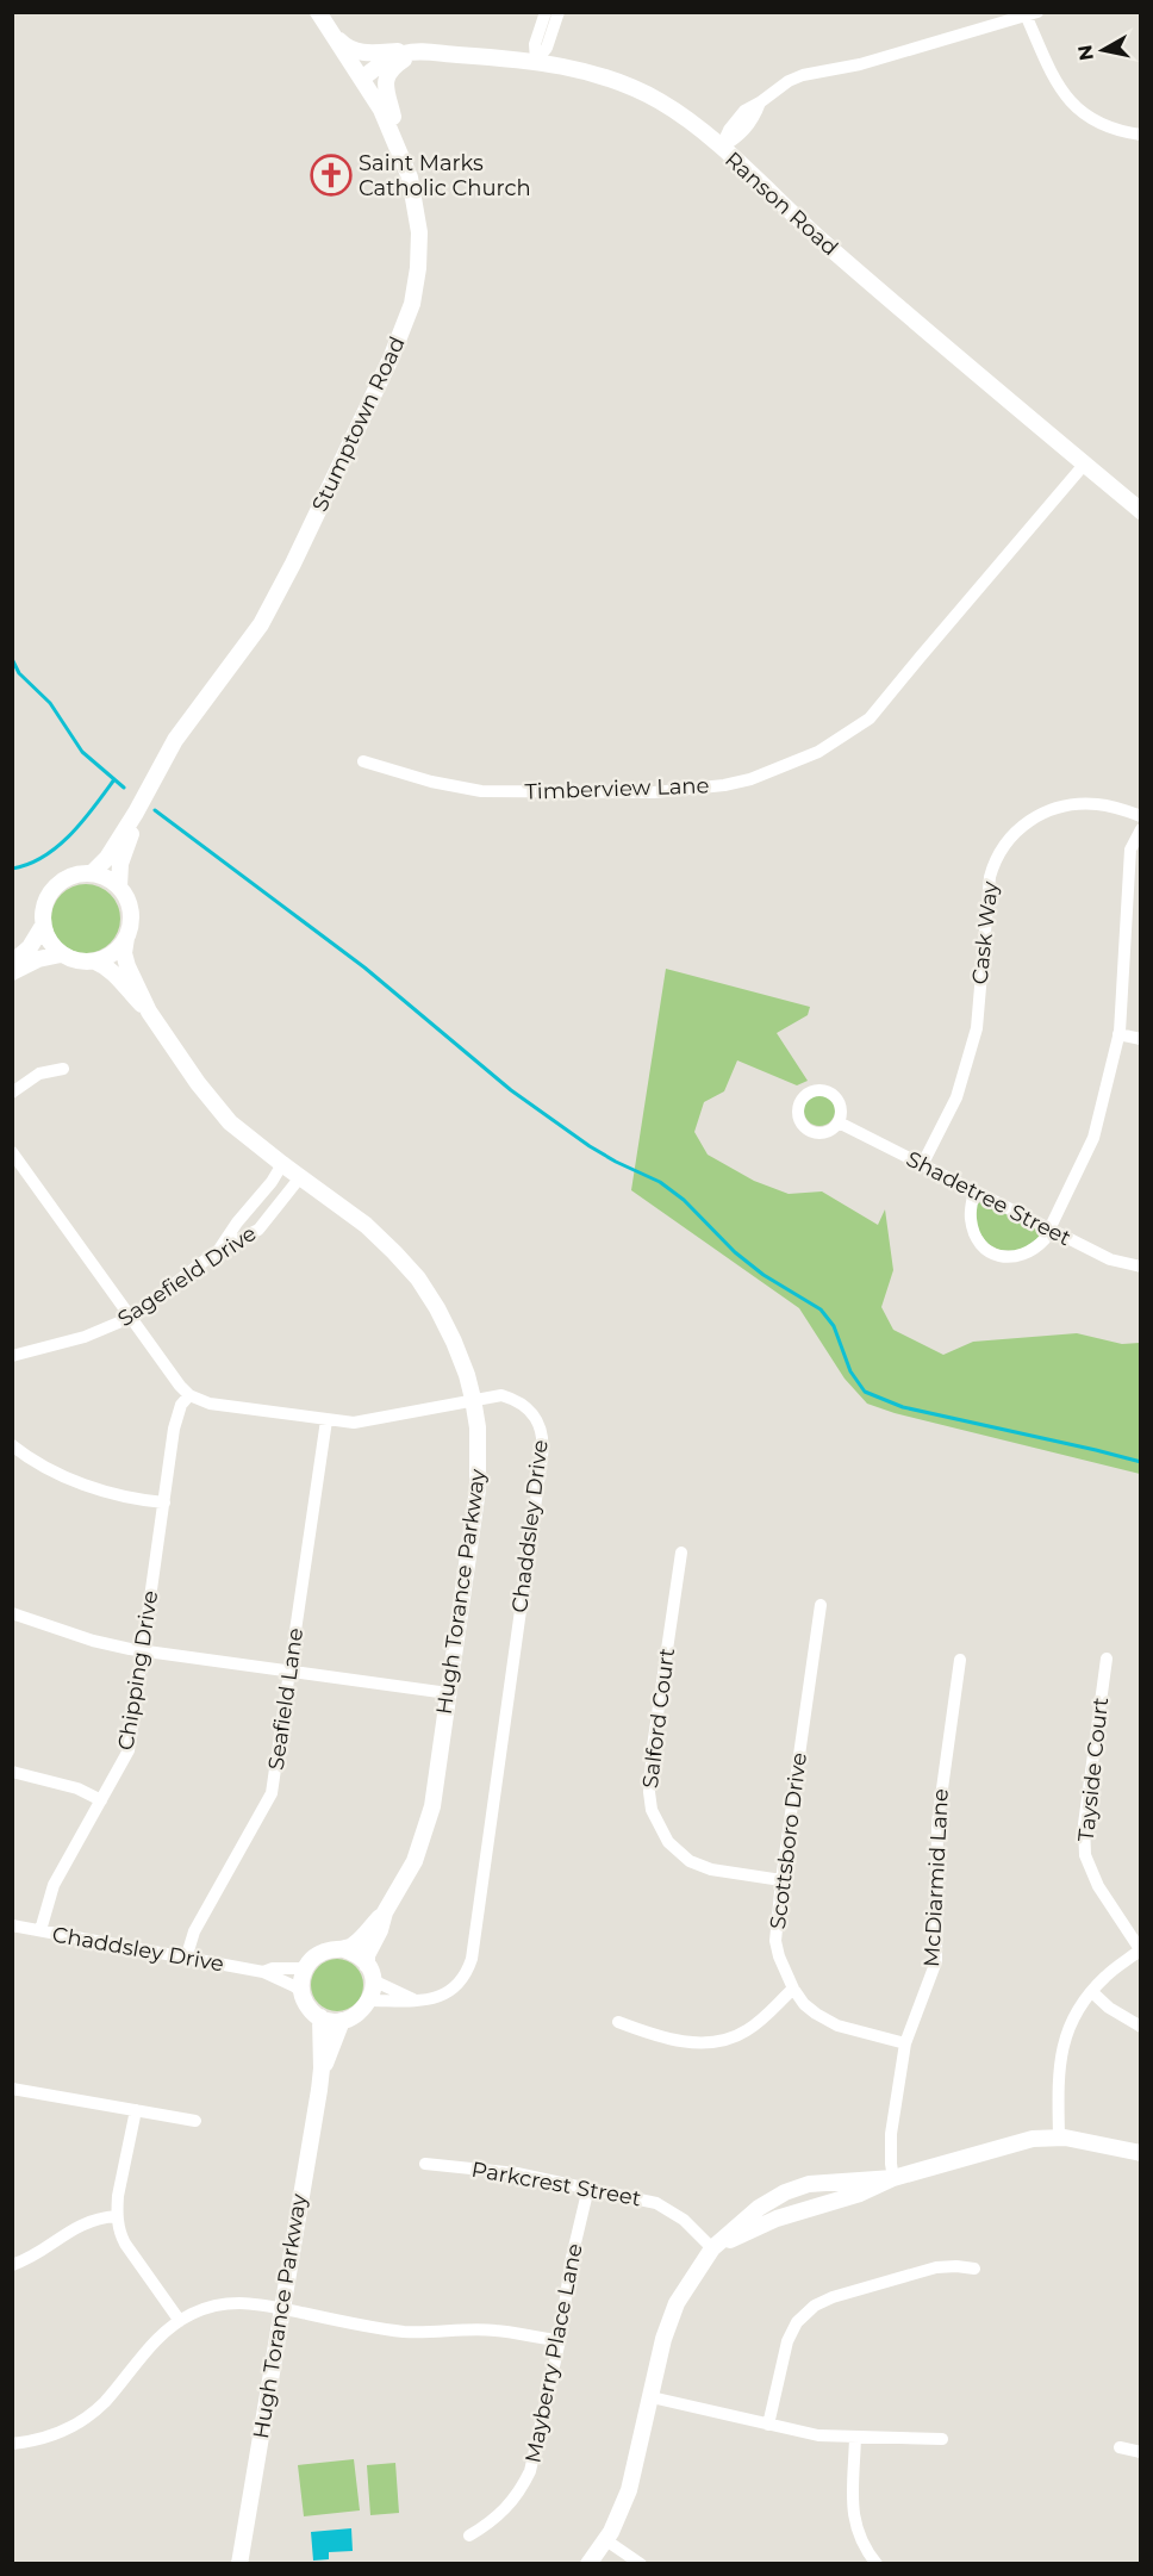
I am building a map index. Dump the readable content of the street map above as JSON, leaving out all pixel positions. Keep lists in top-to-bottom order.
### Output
{
  "streets": {
    "street": [
      "Ranson Road",
      "Stumptown Road",
      "Timberview Lane",
      "Cask Way",
      "Shadetree Street",
      "Sagefield Drive",
      "Chaddsley Drive",
      "Hugh Torance Parkway",
      "Chipping Drive",
      "Seafield Lane",
      "Salford Court",
      "Tayside Court",
      "Scottsboro Drive",
      "McDiarmid Lane",
      "Parkcrest Street",
      "Mayberry Place Lane"
    ]
  },
  "crossings": [
    ["Ranson Road", "Stumptown Road"],
    ["Ranson Road", "Timberview Lane"],
    ["Stumptown Road", "Hugh Torance Parkway"],
    ["Cask Way", "Shadetree Street"],
    ["Sagefield Drive", "Hugh Torance Parkway"],
    ["Chaddsley Drive", "Hugh Torance Parkway"],
    ["Chaddsley Drive", "Chipping Drive"],
    ["Chaddsley Drive", "Seafield Lane"],
    ["Salford Court", "Scottsboro Drive"],
    ["Scottsboro Drive", "McDiarmid Lane"],
    ["Parkcrest Street", "Mayberry Place Lane"]
  ],
  "places": {
    "church": ["Saint Marks Catholic Church"]
  },
  "north": "left"
}
